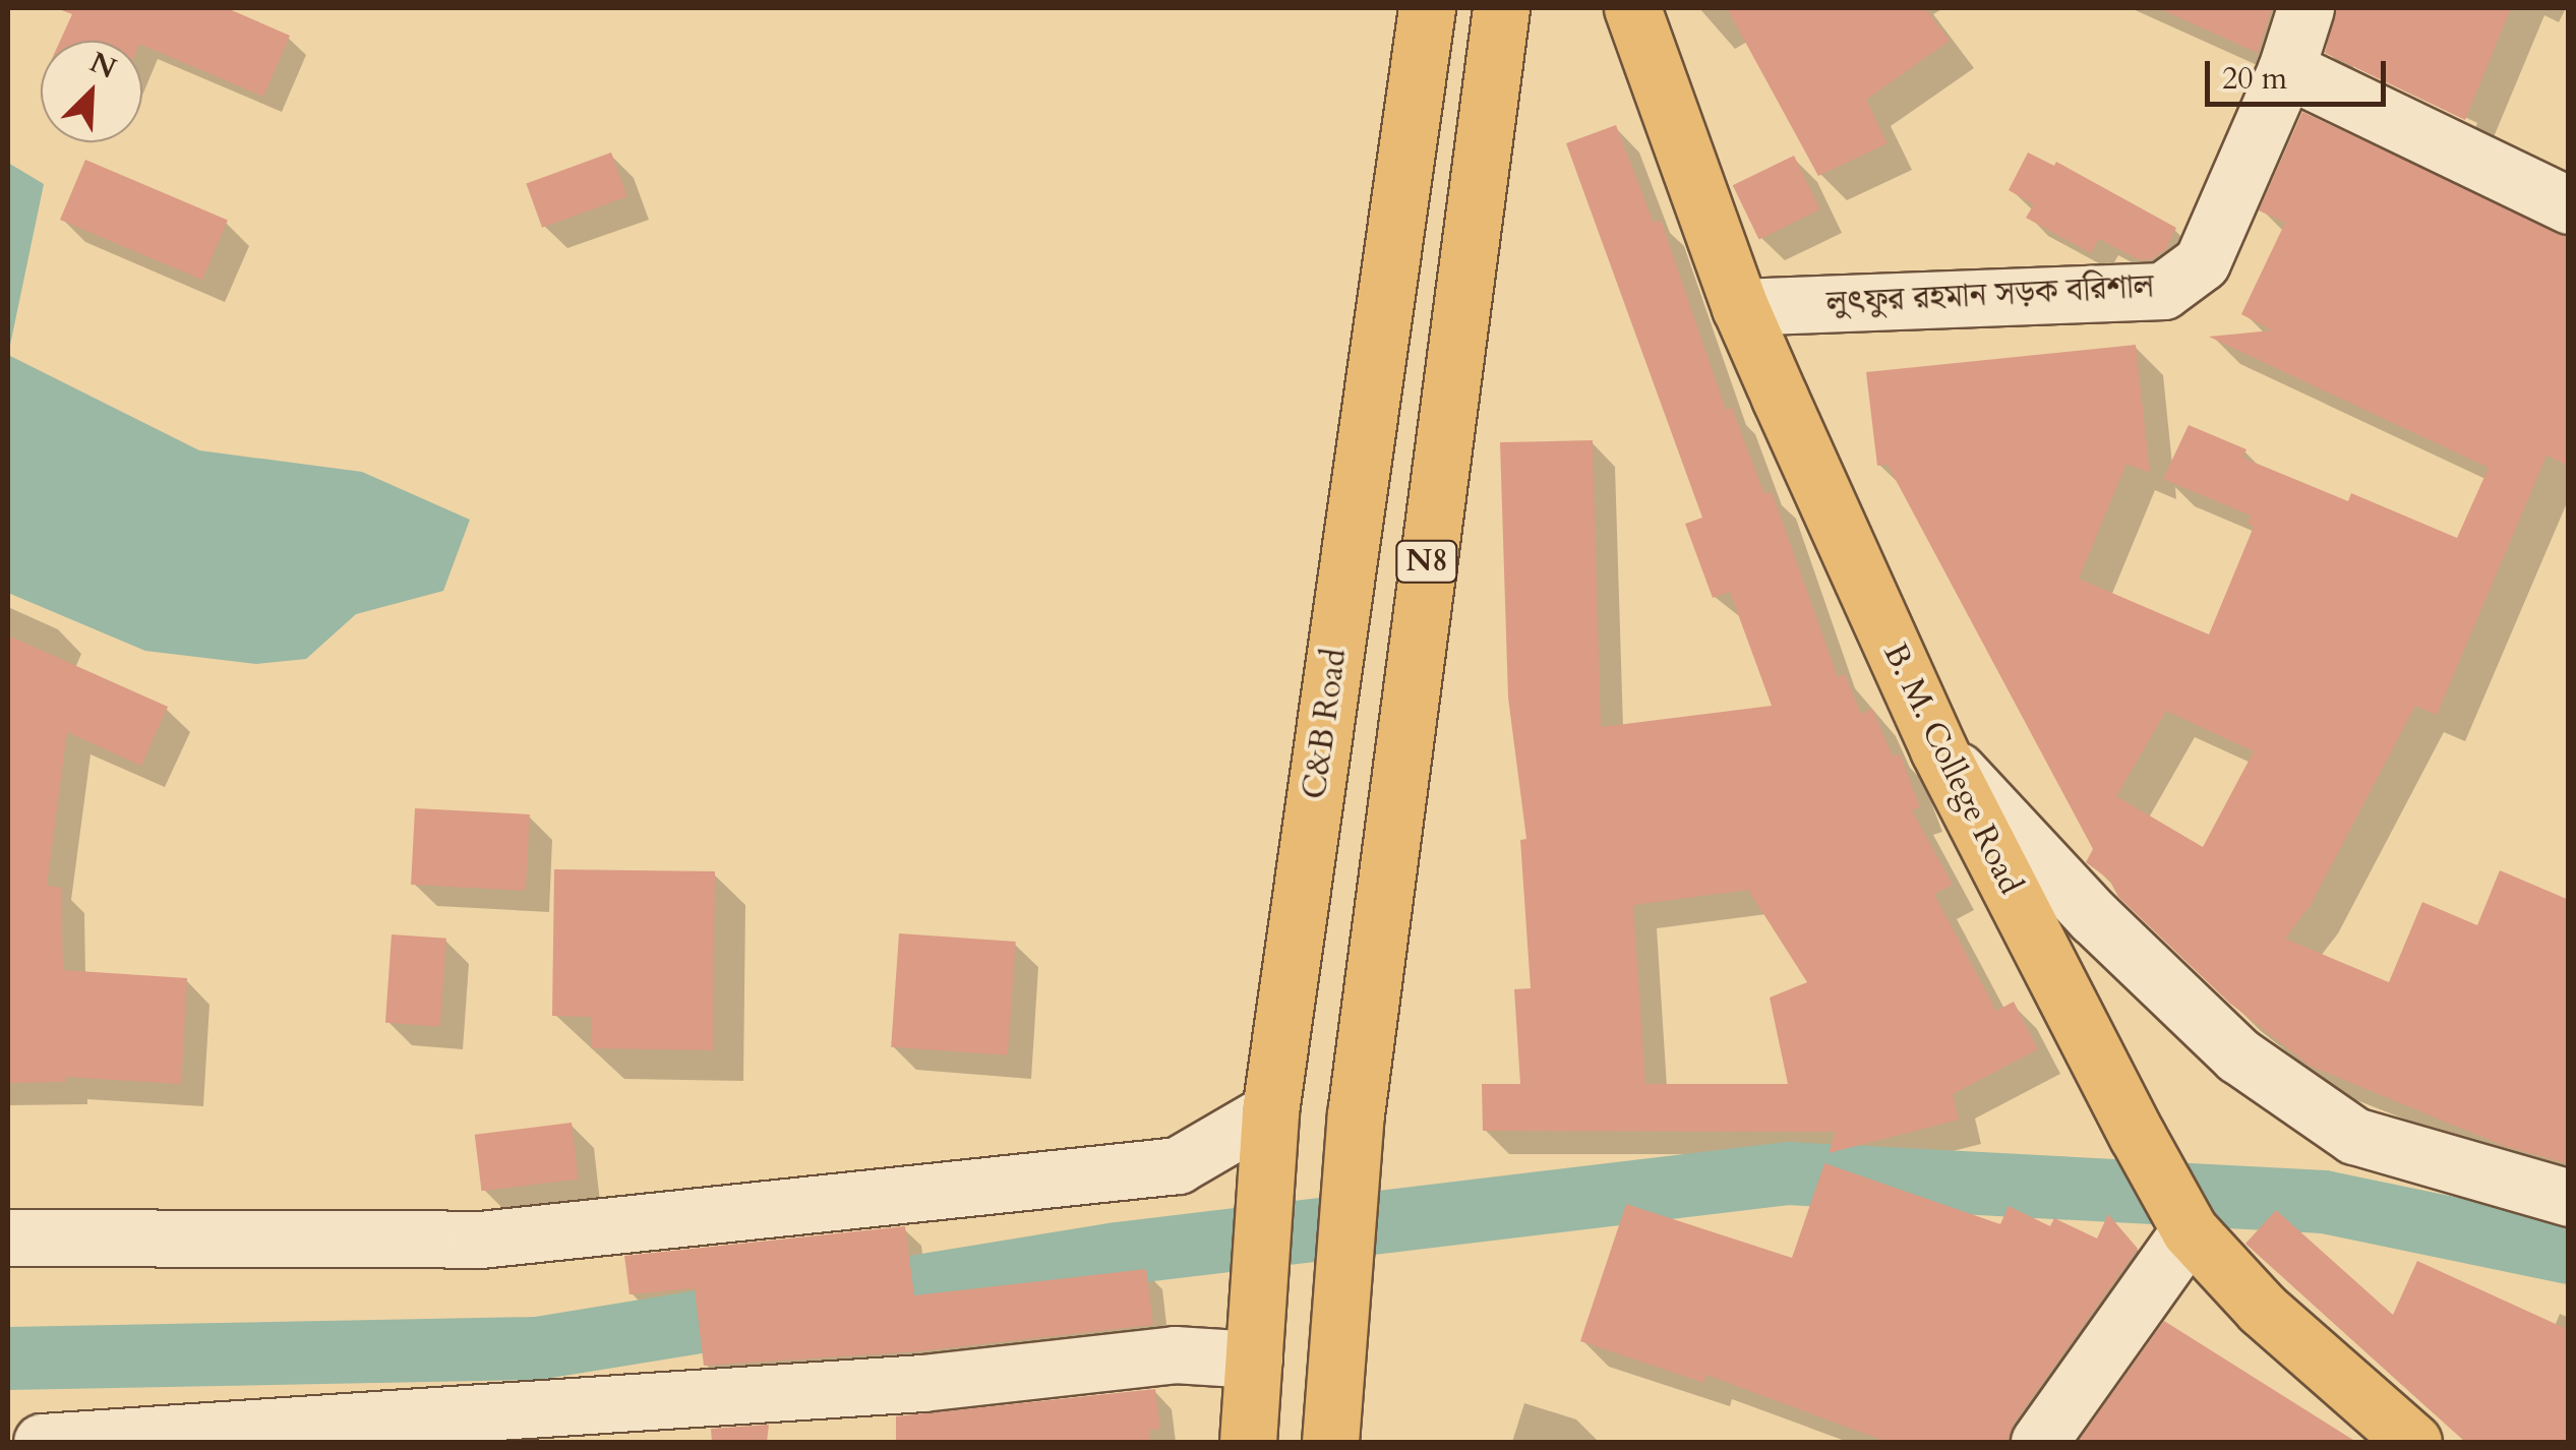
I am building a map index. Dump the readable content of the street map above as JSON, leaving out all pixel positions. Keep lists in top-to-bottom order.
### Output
{
  "streets": {
    "main road": ["N8", "C&B Road", "B. M. College Road"],
    "street": ["লুৎফুর রহমান সড়ক বরিশাল"]
  },
  "crossings": [
    ["লুৎফুর রহমান সড়ক বরিশাল", "B. M. College Road"]
  ],
  "scale_bar": "20 m",
  "north": "top right"
}
